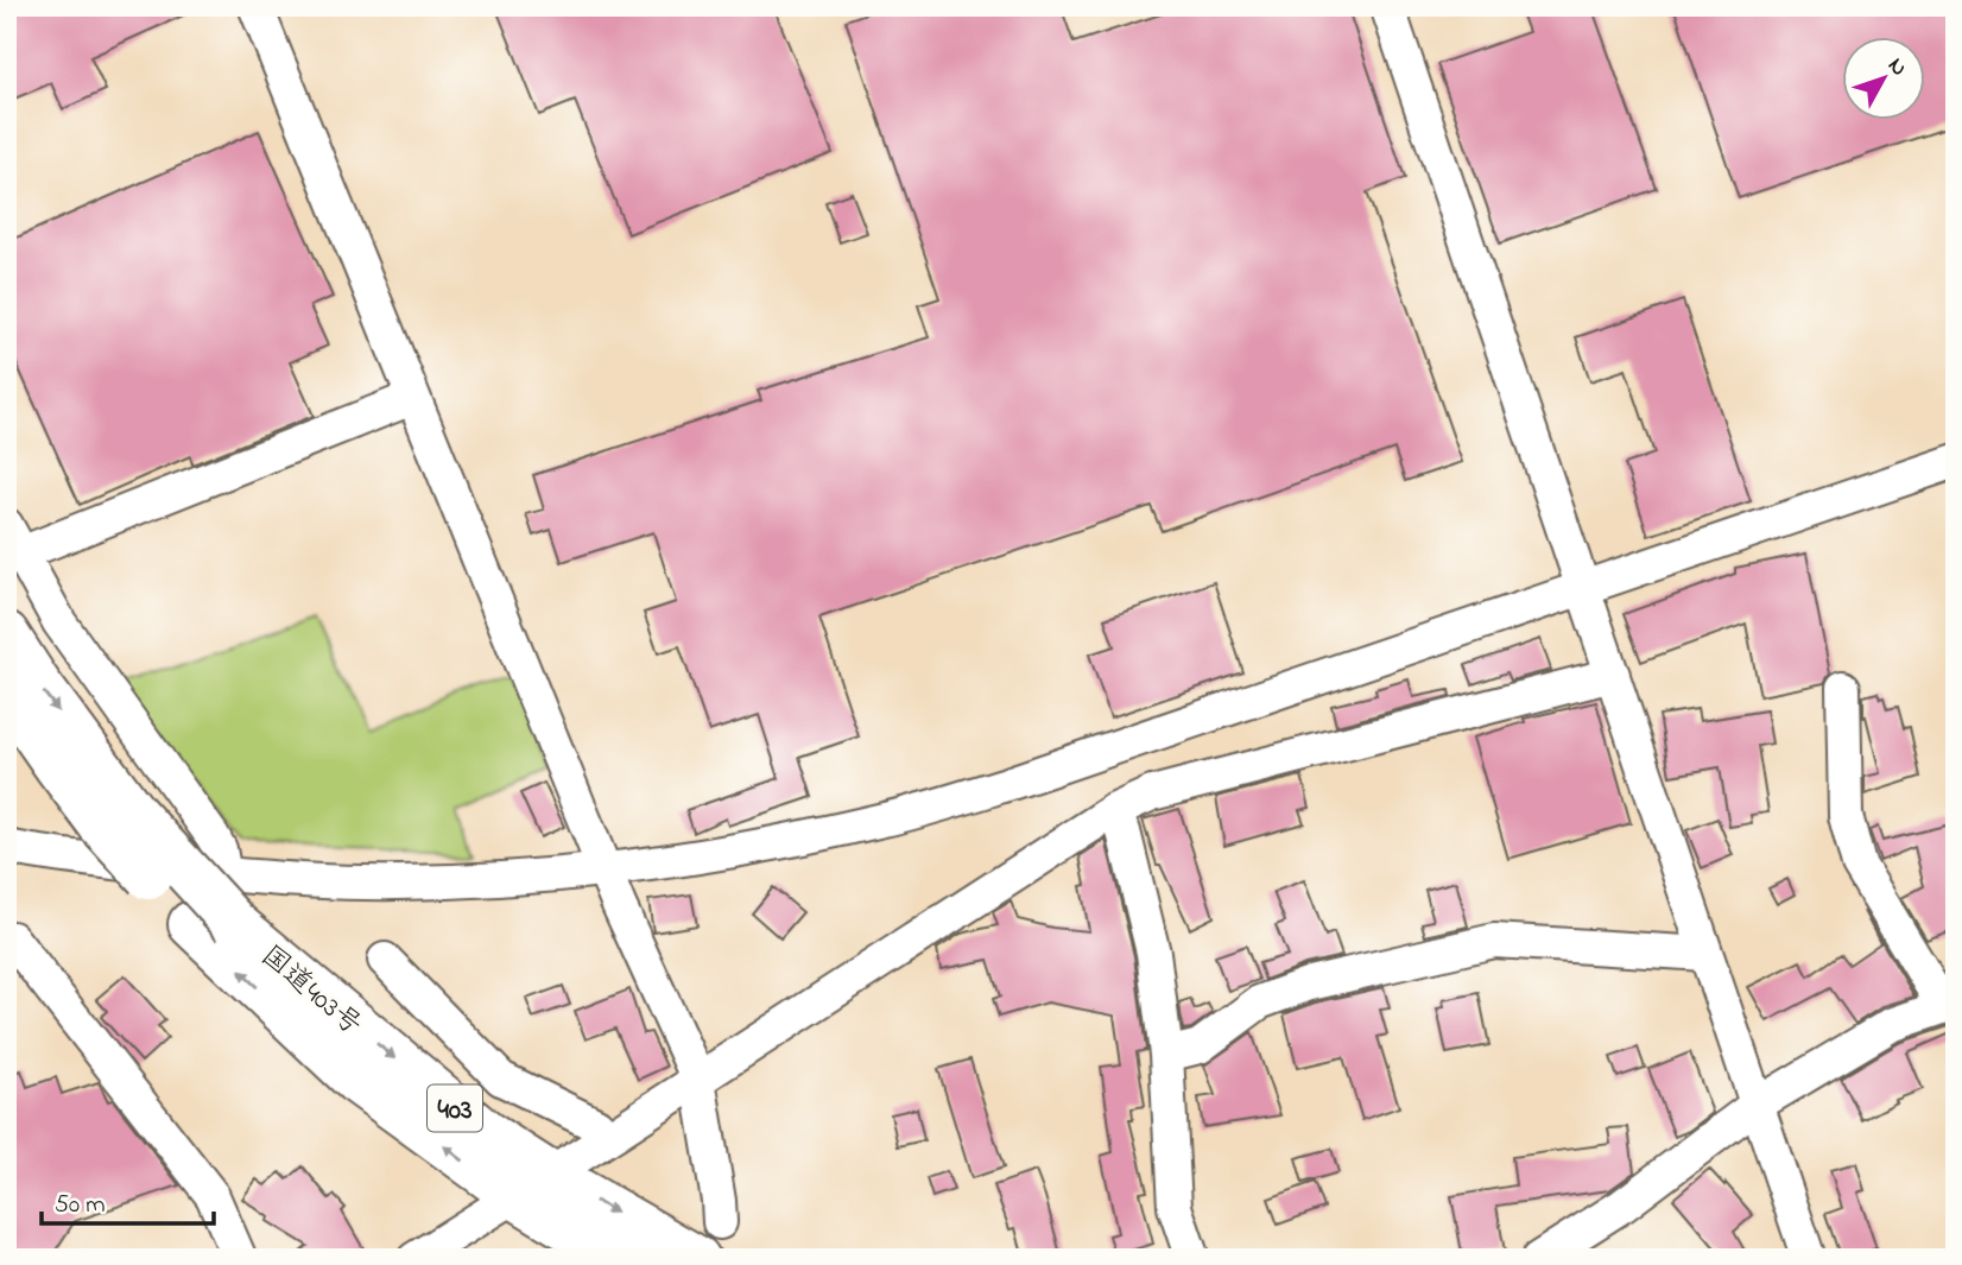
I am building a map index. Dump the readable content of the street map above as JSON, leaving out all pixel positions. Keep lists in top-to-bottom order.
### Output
{
  "streets": {
    "highway": ["国道403号", "403"]
  },
  "scale_bar": "50 m",
  "north": "top right"
}
